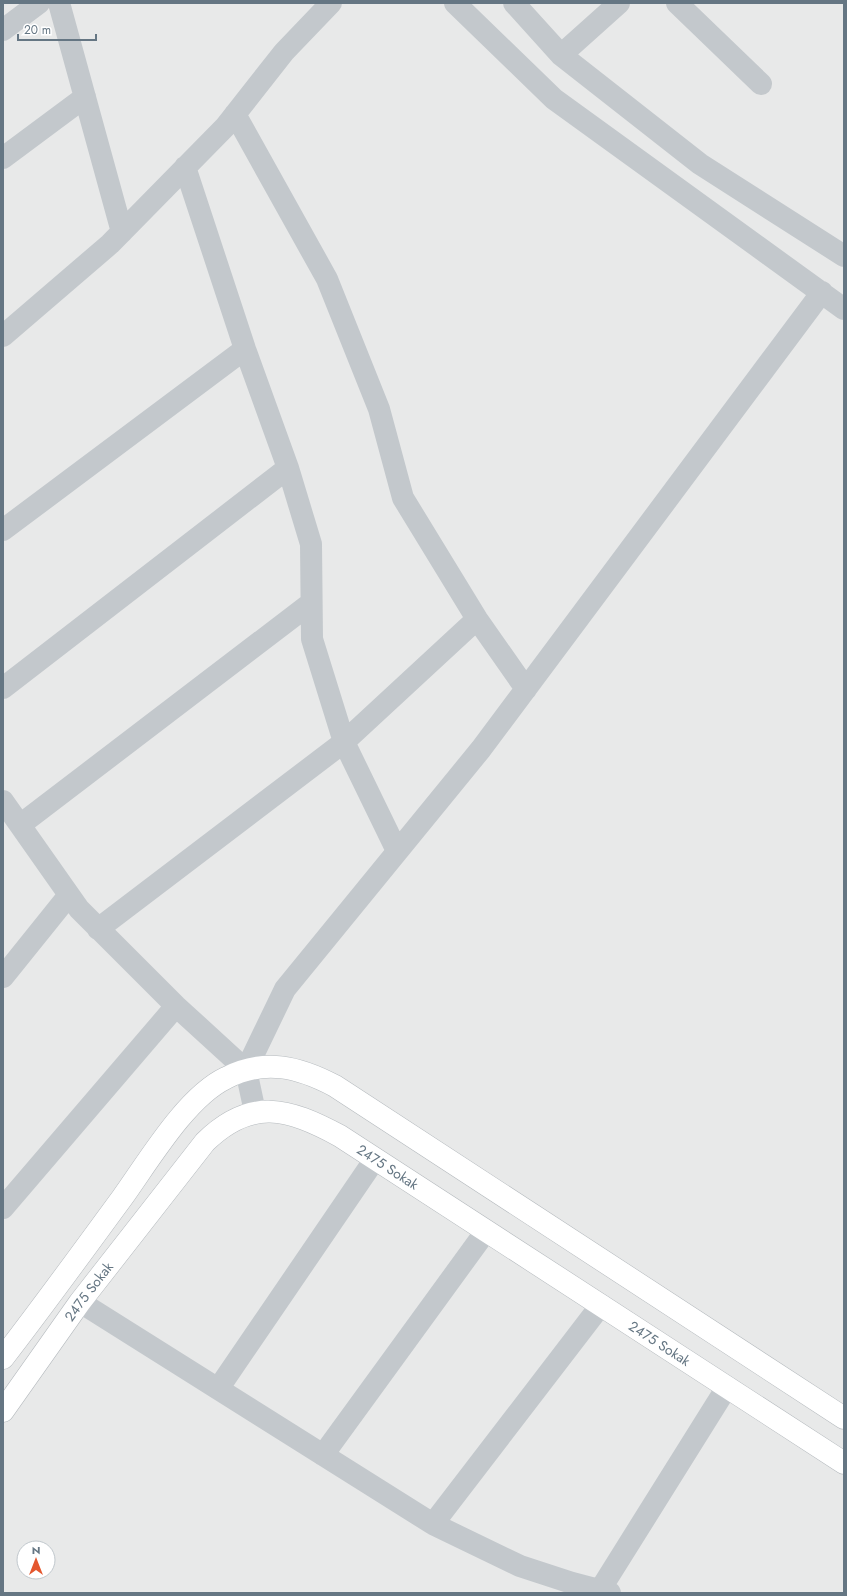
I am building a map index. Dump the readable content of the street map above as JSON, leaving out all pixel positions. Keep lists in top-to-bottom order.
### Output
{
  "streets": {
    "main road": ["2475 Sokak"]
  },
  "scale_bar": "20 m",
  "north": "top"
}
